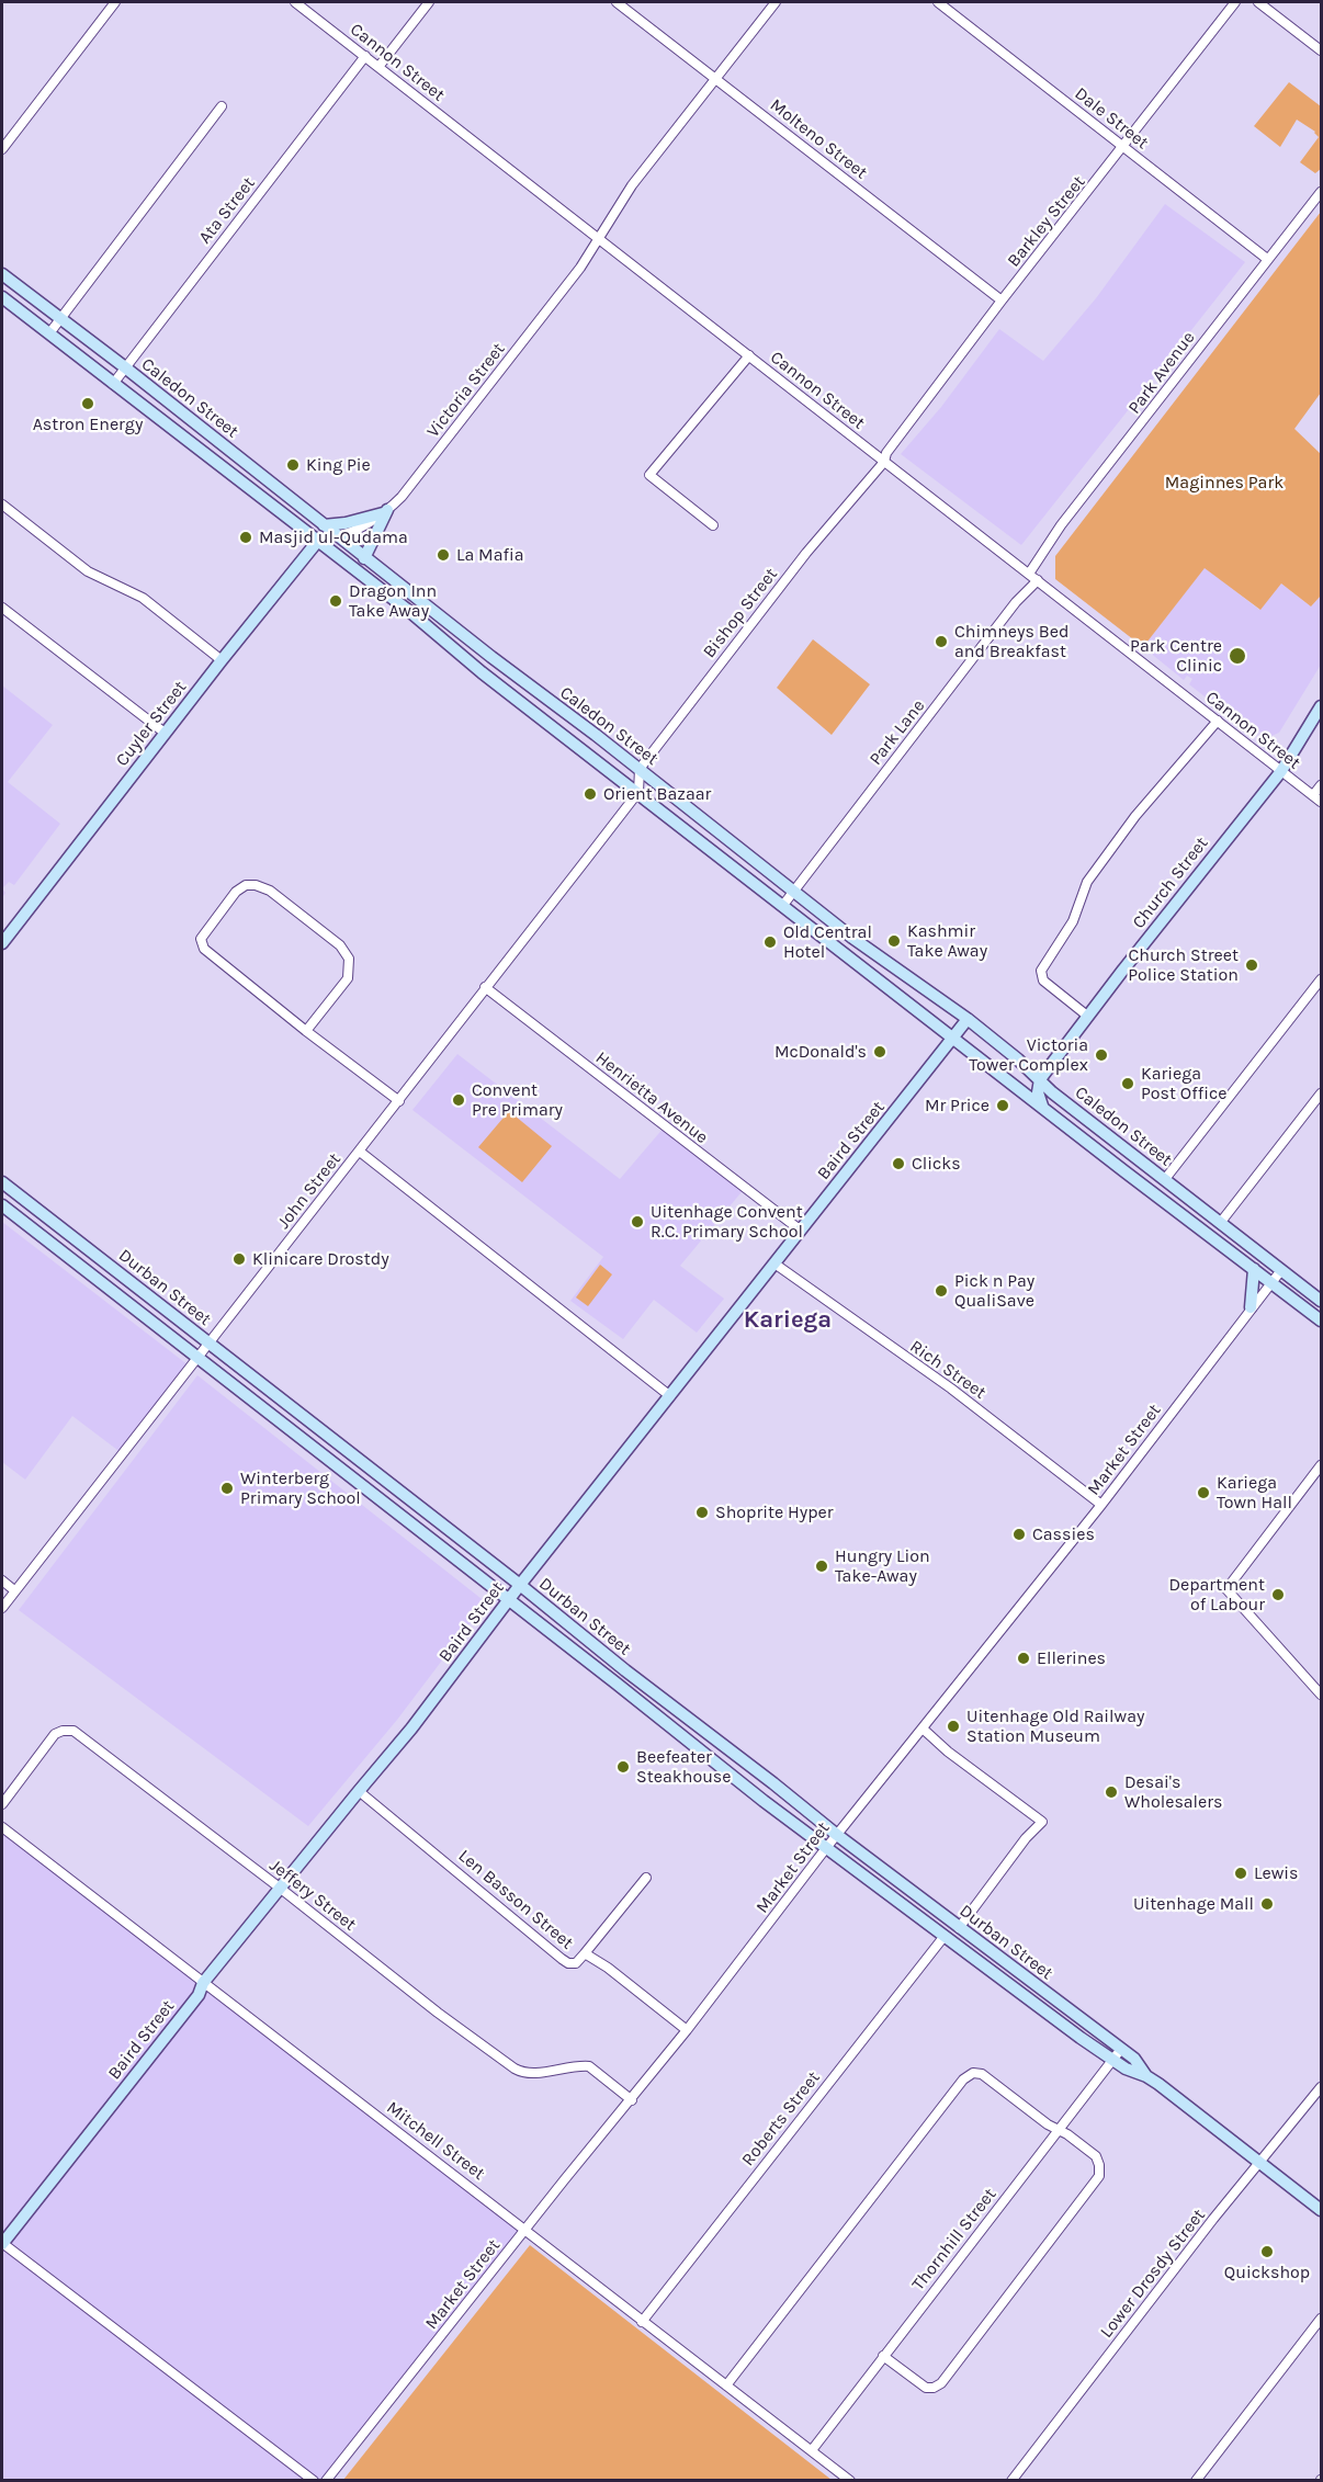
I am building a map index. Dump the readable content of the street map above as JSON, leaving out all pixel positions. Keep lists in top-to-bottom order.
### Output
{
  "streets": {
    "street": [
      "Cannon Street",
      "Dale Street",
      "Molteno Street",
      "Ata Street",
      "Barkley Street",
      "Park Avenue",
      "Victoria Street",
      "Caledon Street",
      "Bishop Street",
      "Cuyler Street",
      "Park Lane",
      "Church Street",
      "Henrietta Avenue",
      "Baird Street",
      "John Street",
      "Durban Street",
      "Rich Street",
      "Market Street",
      "Jeffery Street",
      "Len Basson Street",
      "Roberts Street",
      "Mitchell Street",
      "Thornhill Street",
      "Lower Drosdy Street"
    ]
  },
  "crossings": [
    ["Cannon Street", "Ata Street"],
    ["Cannon Street", "Barkley Street"],
    ["Cannon Street", "Park Avenue"],
    ["Cannon Street", "Victoria Street"],
    ["Cannon Street", "Bishop Street"],
    ["Cannon Street", "Park Lane"],
    ["Cannon Street", "Church Street"],
    ["Dale Street", "Barkley Street"],
    ["Dale Street", "Park Avenue"],
    ["Molteno Street", "Barkley Street"],
    ["Molteno Street", "Victoria Street"],
    ["Ata Street", "Caledon Street"],
    ["Barkley Street", "Bishop Street"],
    ["Victoria Street", "Caledon Street"],
    ["Caledon Street", "Bishop Street"],
    ["Caledon Street", "Cuyler Street"],
    ["Caledon Street", "Park Lane"],
    ["Caledon Street", "Church Street"],
    ["Caledon Street", "Baird Street"],
    ["Caledon Street", "John Street"],
    ["Caledon Street", "Market Street"],
    ["Henrietta Avenue", "Baird Street"],
    ["Henrietta Avenue", "John Street"],
    ["Baird Street", "Durban Street"],
    ["Baird Street", "Rich Street"],
    ["Baird Street", "Jeffery Street"],
    ["Baird Street", "Len Basson Street"],
    ["Baird Street", "Mitchell Street"],
    ["John Street", "Durban Street"],
    ["Durban Street", "Market Street"],
    ["Durban Street", "Roberts Street"],
    ["Durban Street", "Thornhill Street"],
    ["Durban Street", "Lower Drosdy Street"],
    ["Rich Street", "Market Street"],
    ["Market Street", "Jeffery Street"],
    ["Market Street", "Len Basson Street"],
    ["Market Street", "Mitchell Street"],
    ["Roberts Street", "Mitchell Street"],
    ["Mitchell Street", "Thornhill Street"]
  ],
  "districts": ["Kariega"],
  "parks": ["Maginnes Park"],
  "places": [
    "Astron Energy",
    "King Pie",
    "Masjid ul-Qudama",
    "La Mafia",
    "Dragon Inn Take Away",
    "Chimneys Bed and Breakfast",
    "Park Centre Clinic",
    "Orient Bazaar",
    "Kashmir Take Away",
    "Old Central Hotel",
    "Church Street Police Station",
    "McDonald's",
    "Victoria Tower Complex",
    "Kariega Post Office",
    "Convent Pre Primary",
    "Mr Price",
    "Clicks",
    "Uitenhage Convent R.C. Primary School",
    "Klinicare Drostdy",
    "Pick n Pay QualiSave",
    "Winterberg Primary School",
    "Kariega Town Hall",
    "Shoprite Hyper",
    "Cassies",
    "Hungry Lion Take-Away",
    "Department of Labour",
    "Ellerines",
    "Uitenhage Old Railway Station Museum",
    "Beefeater Steakhouse",
    "Desai's Wholesalers",
    "Lewis",
    "Uitenhage Mall",
    "Quickshop"
  ]
}
